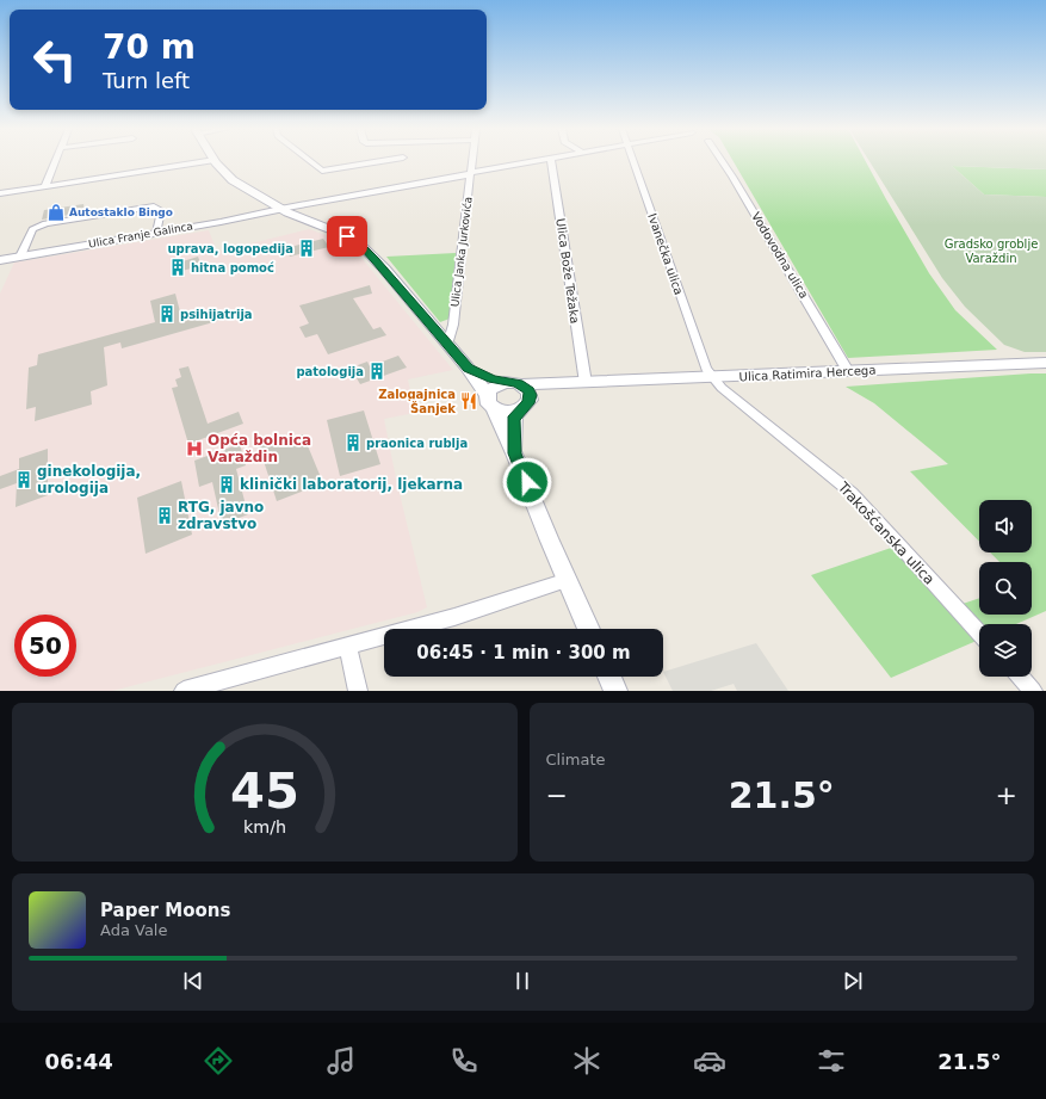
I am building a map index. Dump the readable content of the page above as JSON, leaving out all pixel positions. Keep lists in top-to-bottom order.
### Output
{
  "streets": {
    "main road": ["Ulica Ratimira Hercega"],
    "street": [
      "Ulica Franje Galinca",
      "Ulica Janka Jurkovića",
      "Ivanečka ulica",
      "Vodovodna ulica",
      "Ulica Bože Težaka",
      "Trakošćanska ulica"
    ]
  },
  "crossings": [
    ["Ivanečka ulica", "Ulica Ratimira Hercega"],
    ["Ivanečka ulica", "Trakošćanska ulica"],
    ["Vodovodna ulica", "Ulica Ratimira Hercega"],
    ["Ulica Bože Težaka", "Ulica Ratimira Hercega"],
    ["Ulica Ratimira Hercega", "Trakošćanska ulica"]
  ],
  "parks": ["Gradsko groblje Varaždin"],
  "places": {
    "shop": ["Autostaklo Bingo"],
    "building": [
      "uprava, logopedija",
      "hitna pomoć",
      "psihijatrija",
      "patologija",
      "praonica rublja",
      "ginekologija, urologija",
      "klinički laboratorij, ljekarna",
      "RTG, javno zdravstvo"
    ],
    "restaurant": ["Zalogajnica Šanjek"],
    "hospital": ["Opća bolnica Varaždin"]
  },
  "page": {
    "turn": ["70 m", "Turn left"],
    "limit": "50",
    "trip": "06:45 · 1 min · 300 m",
    "tile": "Climate",
    "heat": ["−", "21.5°", "+"],
    "song": ["Paper Moons", "Ada Vale"],
    "tabs": ["06:44", "21.5°"],
    "gauge": ["45", "km/h"]
  }
}
